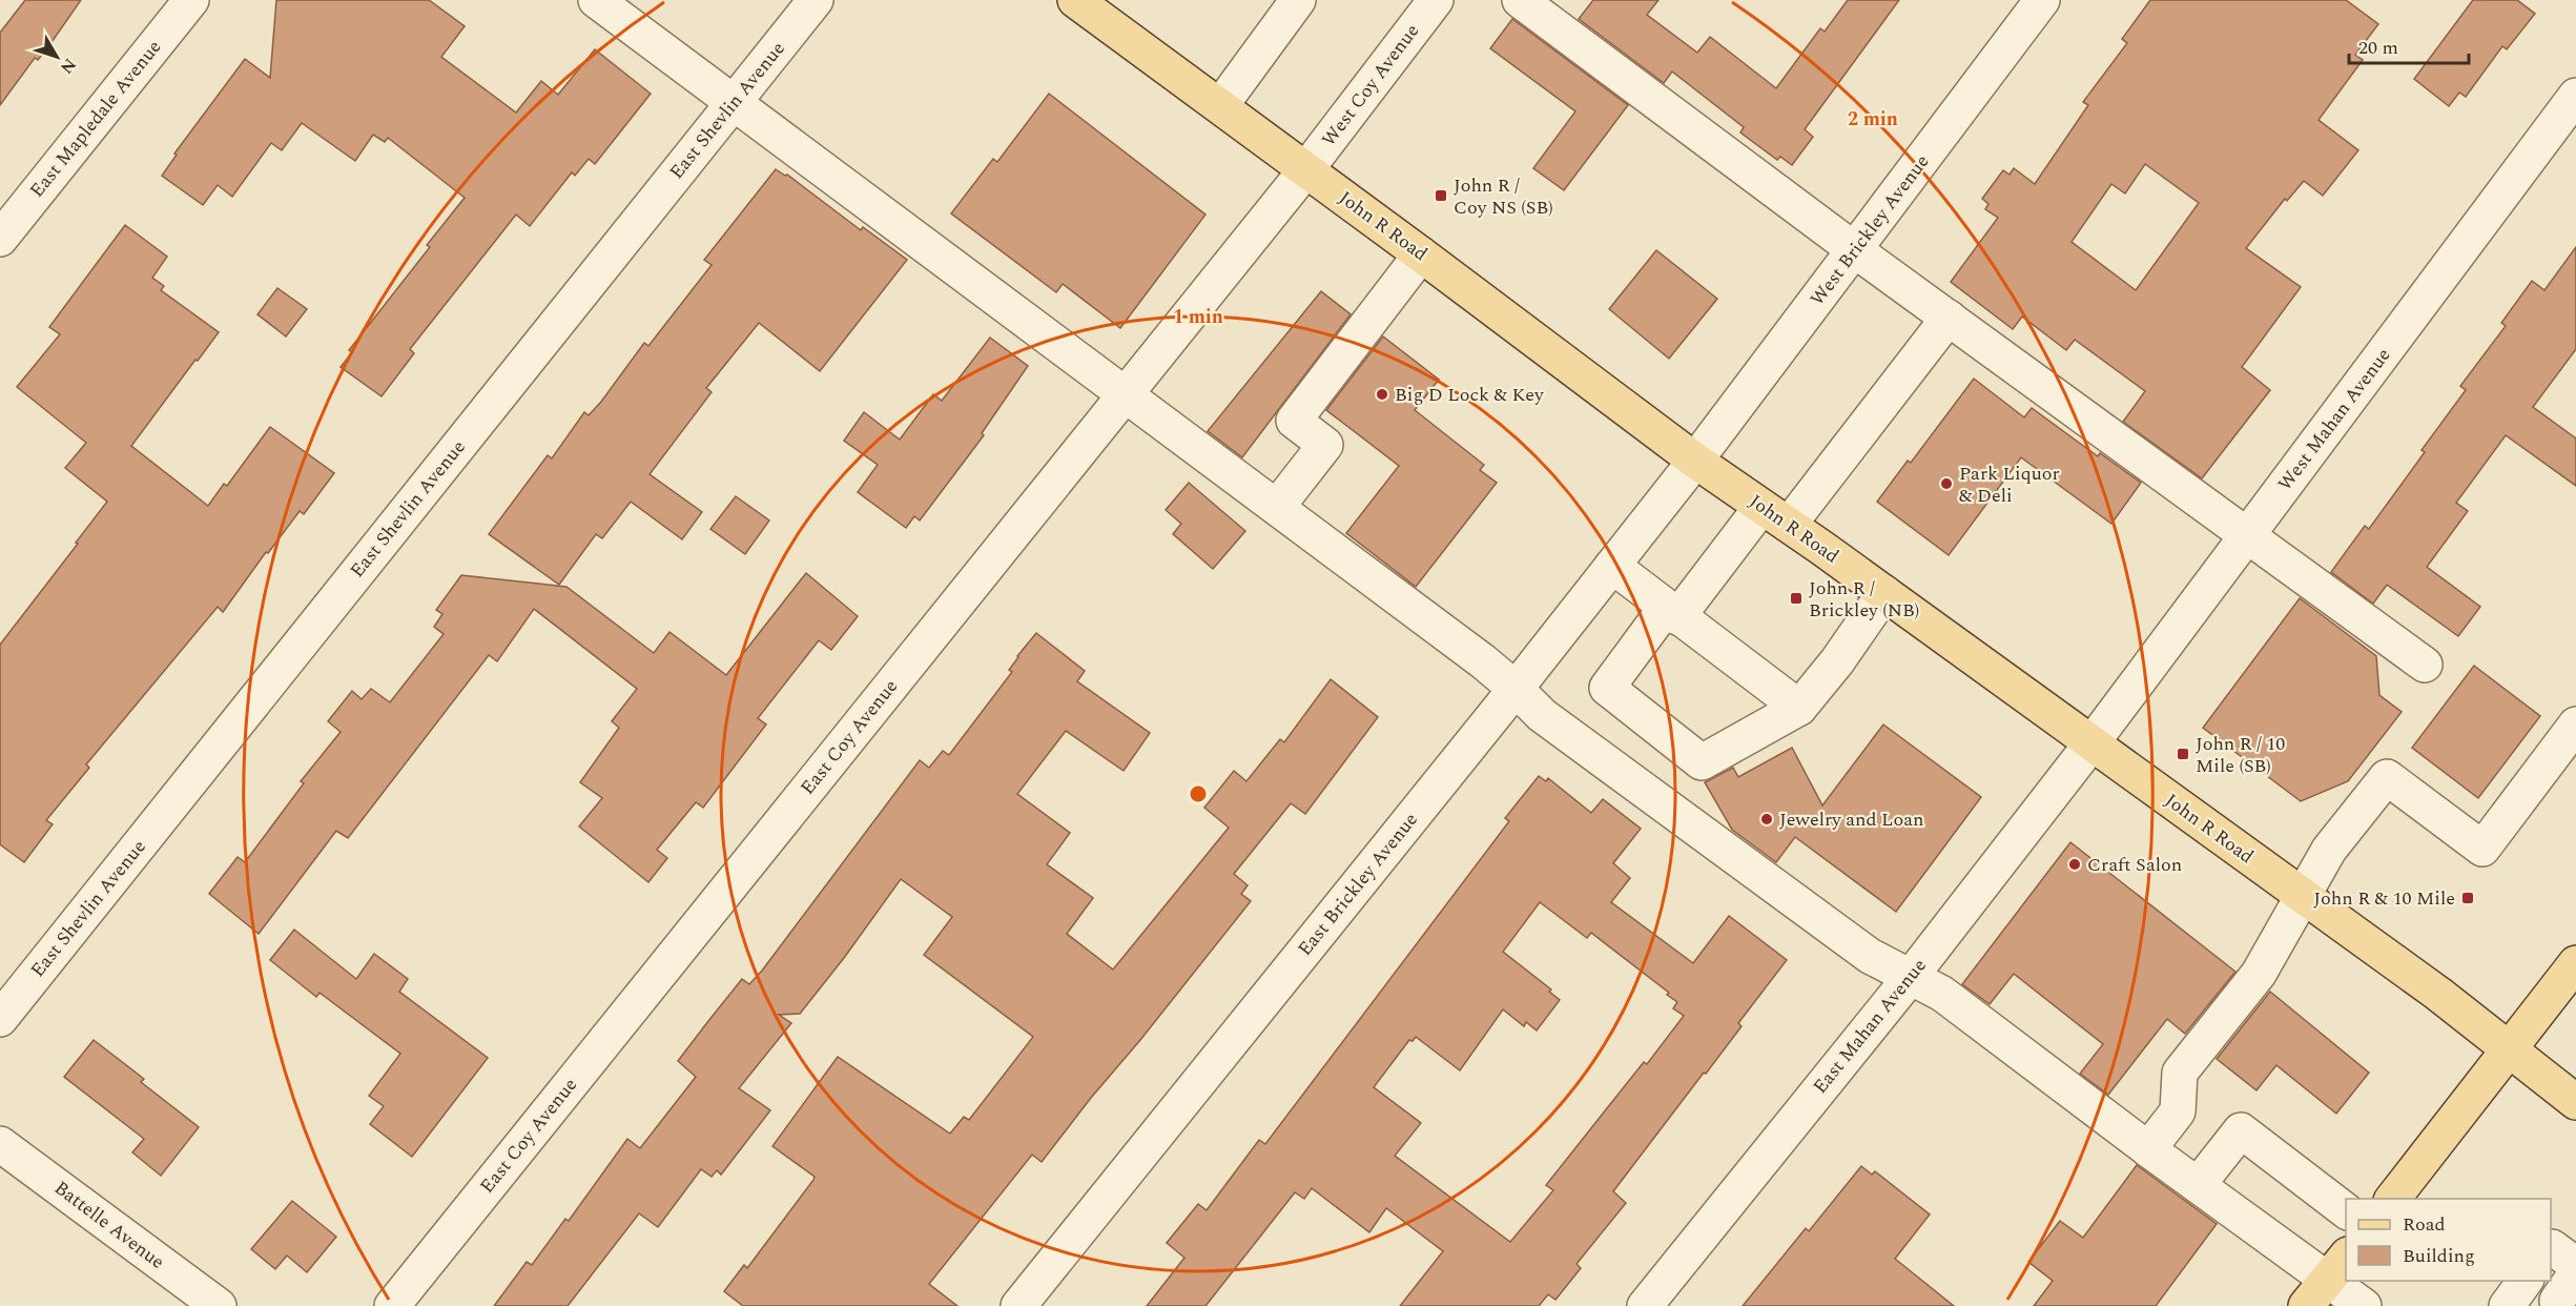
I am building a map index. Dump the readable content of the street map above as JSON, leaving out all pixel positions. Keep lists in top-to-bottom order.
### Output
{
  "streets": {
    "main road": ["John R Road"],
    "street": [
      "West Coy Avenue",
      "East Shevlin Avenue",
      "East Mapledale Avenue",
      "West Brickley Avenue",
      "West Mahan Avenue",
      "East Coy Avenue",
      "East Brickley Avenue",
      "East Mahan Avenue",
      "Battelle Avenue"
    ]
  },
  "crossings": [
    ["West Coy Avenue", "John R Road"],
    ["West Coy Avenue", "East Coy Avenue"],
    ["John R Road", "West Brickley Avenue"],
    ["John R Road", "West Mahan Avenue"],
    ["John R Road", "East Coy Avenue"],
    ["John R Road", "East Brickley Avenue"],
    ["John R Road", "East Mahan Avenue"],
    ["West Brickley Avenue", "East Brickley Avenue"],
    ["West Mahan Avenue", "East Mahan Avenue"]
  ],
  "places": {
    "transit": [
      "John R / Coy NS (SB)",
      "John R / Brickley (NB)",
      "John R / 10 Mile (SB)",
      "John R & 10 Mile"
    ],
    "other": [
      "Big D Lock & Key",
      "Park Liquor & Deli",
      "Jewelry and Loan",
      "Craft Salon"
    ]
  },
  "legend": ["Road", "Building"],
  "scale_bar": "20 m",
  "north": "bottom right",
  "rings": ["2 min", "1 min"]
}
